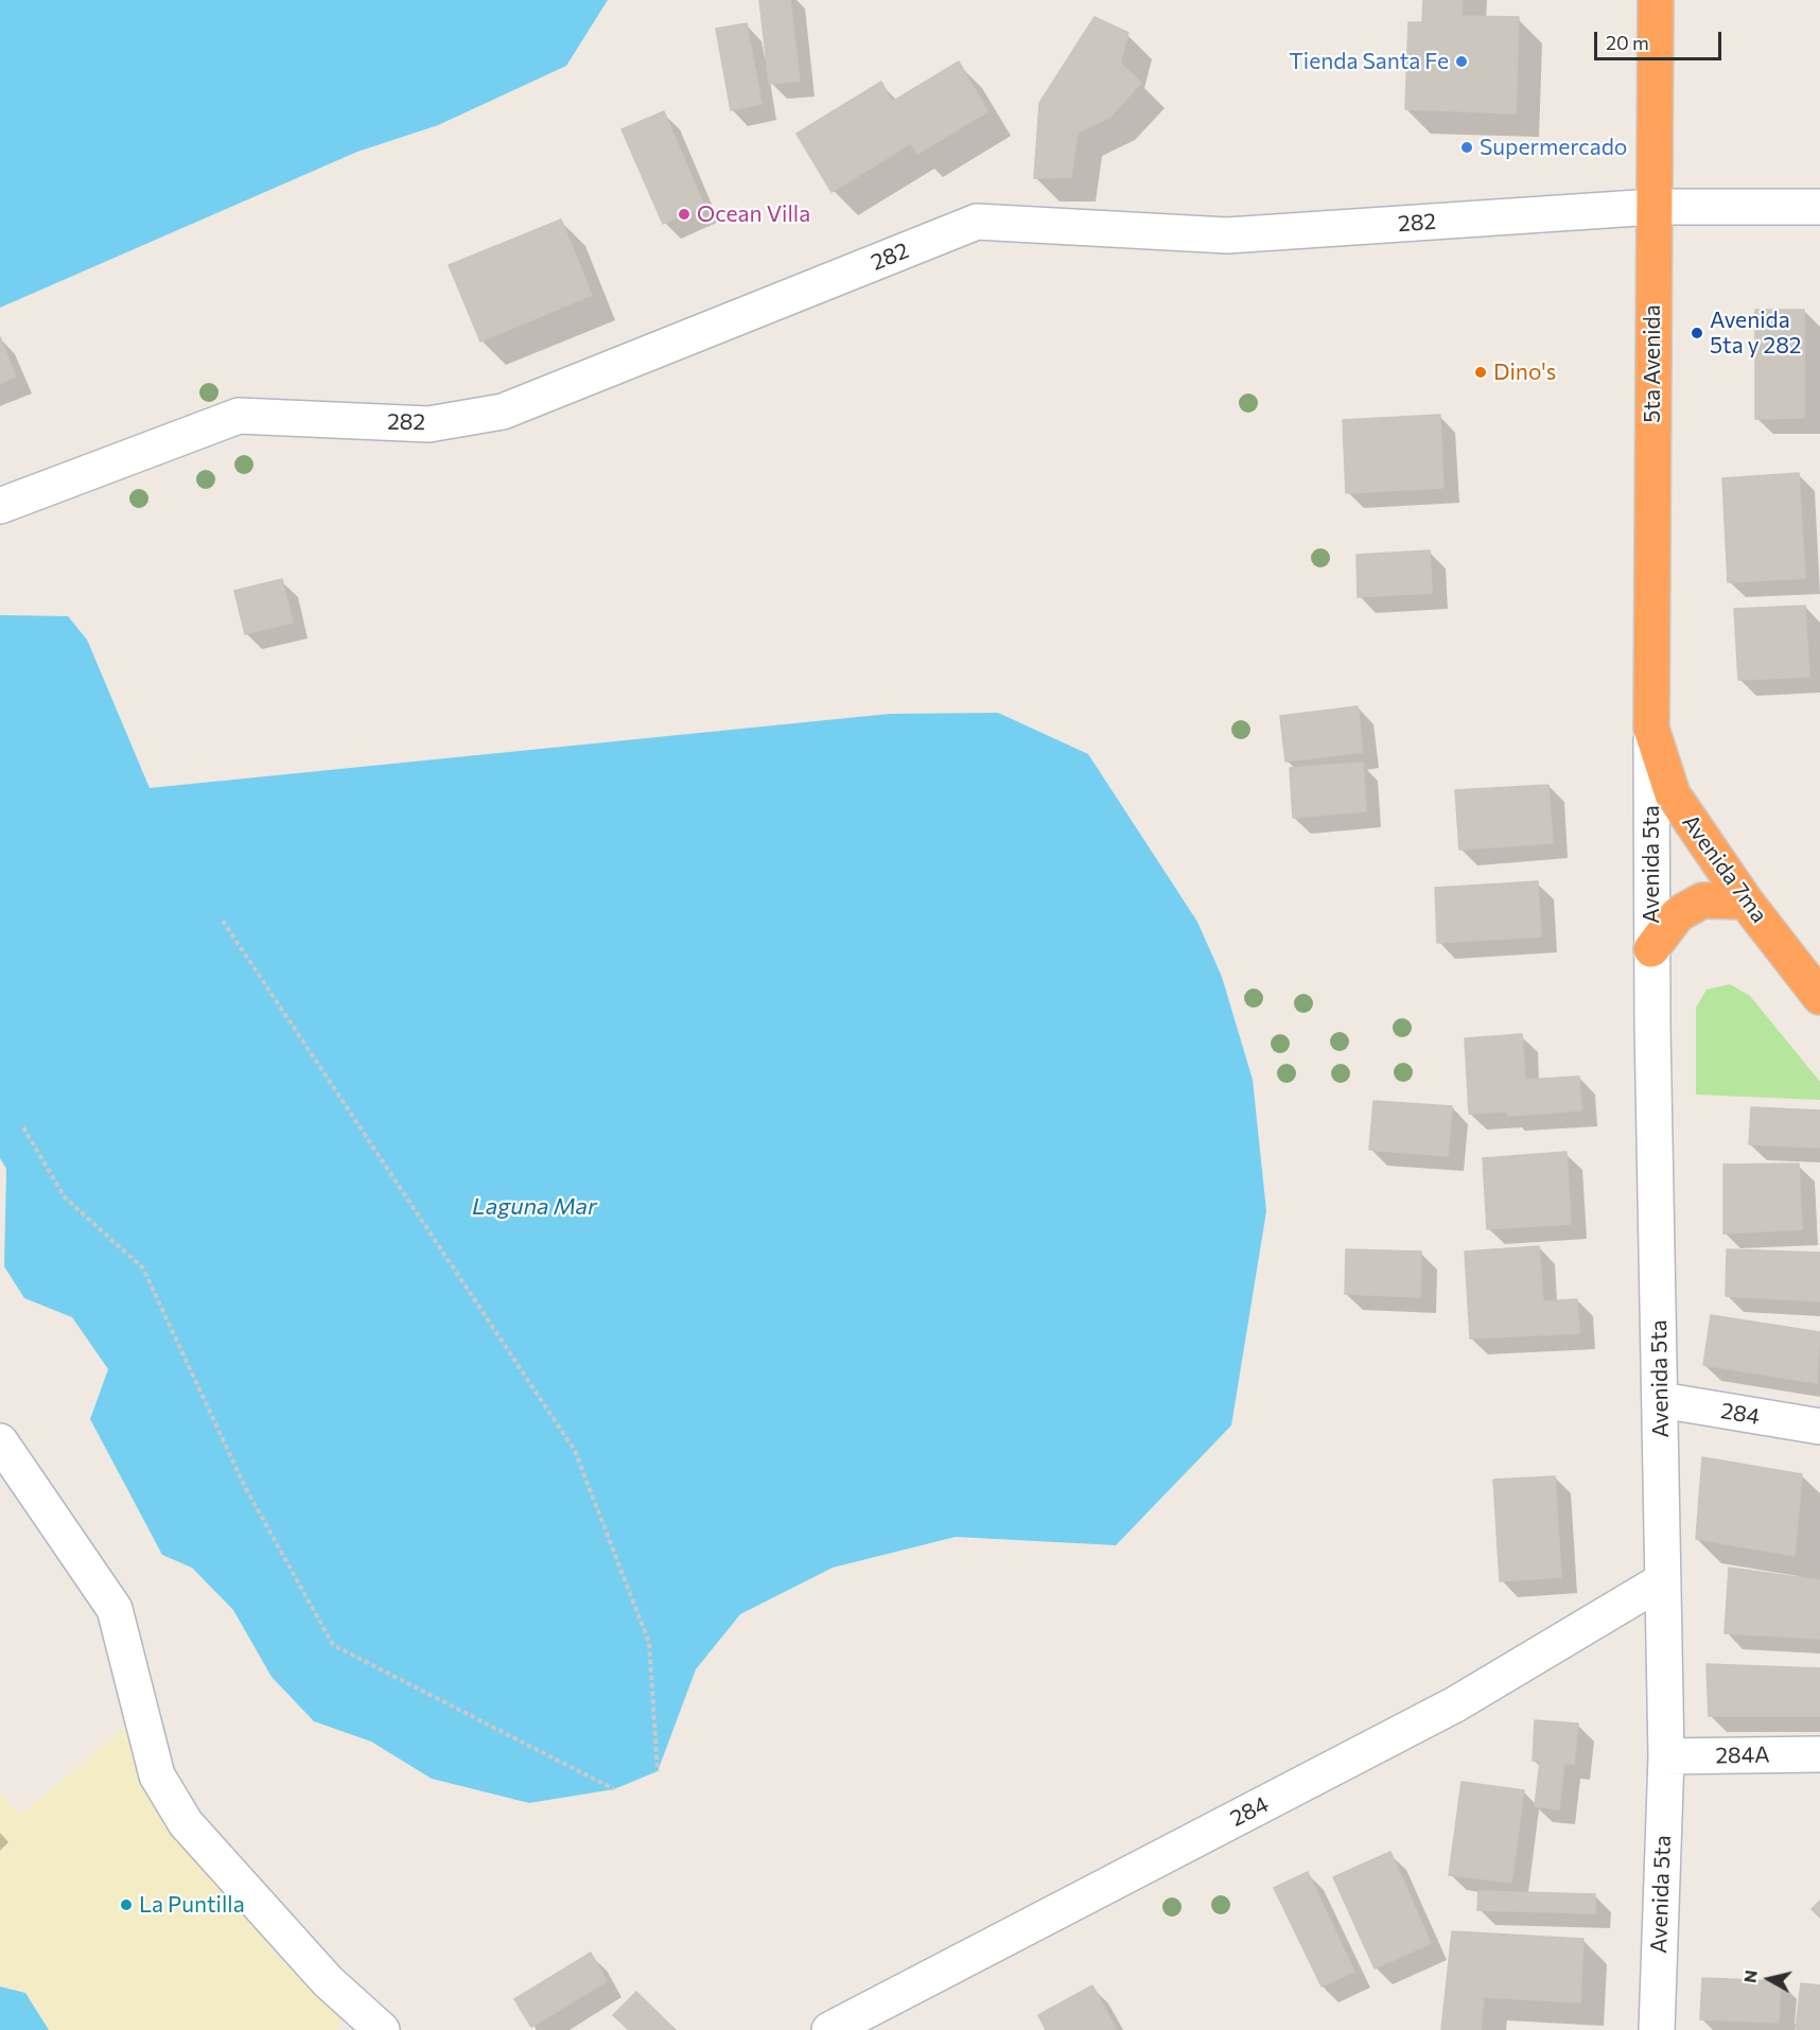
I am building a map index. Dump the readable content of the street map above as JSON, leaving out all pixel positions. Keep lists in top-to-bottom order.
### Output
{
  "streets": {
    "highway": ["5ta Avenida", "Avenida 7ma"],
    "street": [
      "282",
      "Avenida 5ta",
      "284",
      "284A"
    ]
  },
  "crossings": [
    ["282", "5ta Avenida"],
    ["5ta Avenida", "Avenida 5ta"],
    ["5ta Avenida", "Avenida 7ma"],
    ["Avenida 5ta", "Avenida 7ma"],
    ["Avenida 5ta", "284"],
    ["Avenida 5ta", "284A"]
  ],
  "water": ["Laguna Mar"],
  "places": [
    "Tienda Santa Fe",
    "Supermercado",
    "Ocean Villa",
    "Avenida 5ta y 282",
    "Dino's",
    "La Puntilla"
  ],
  "scale_bar": "20 m",
  "north": "left"
}
